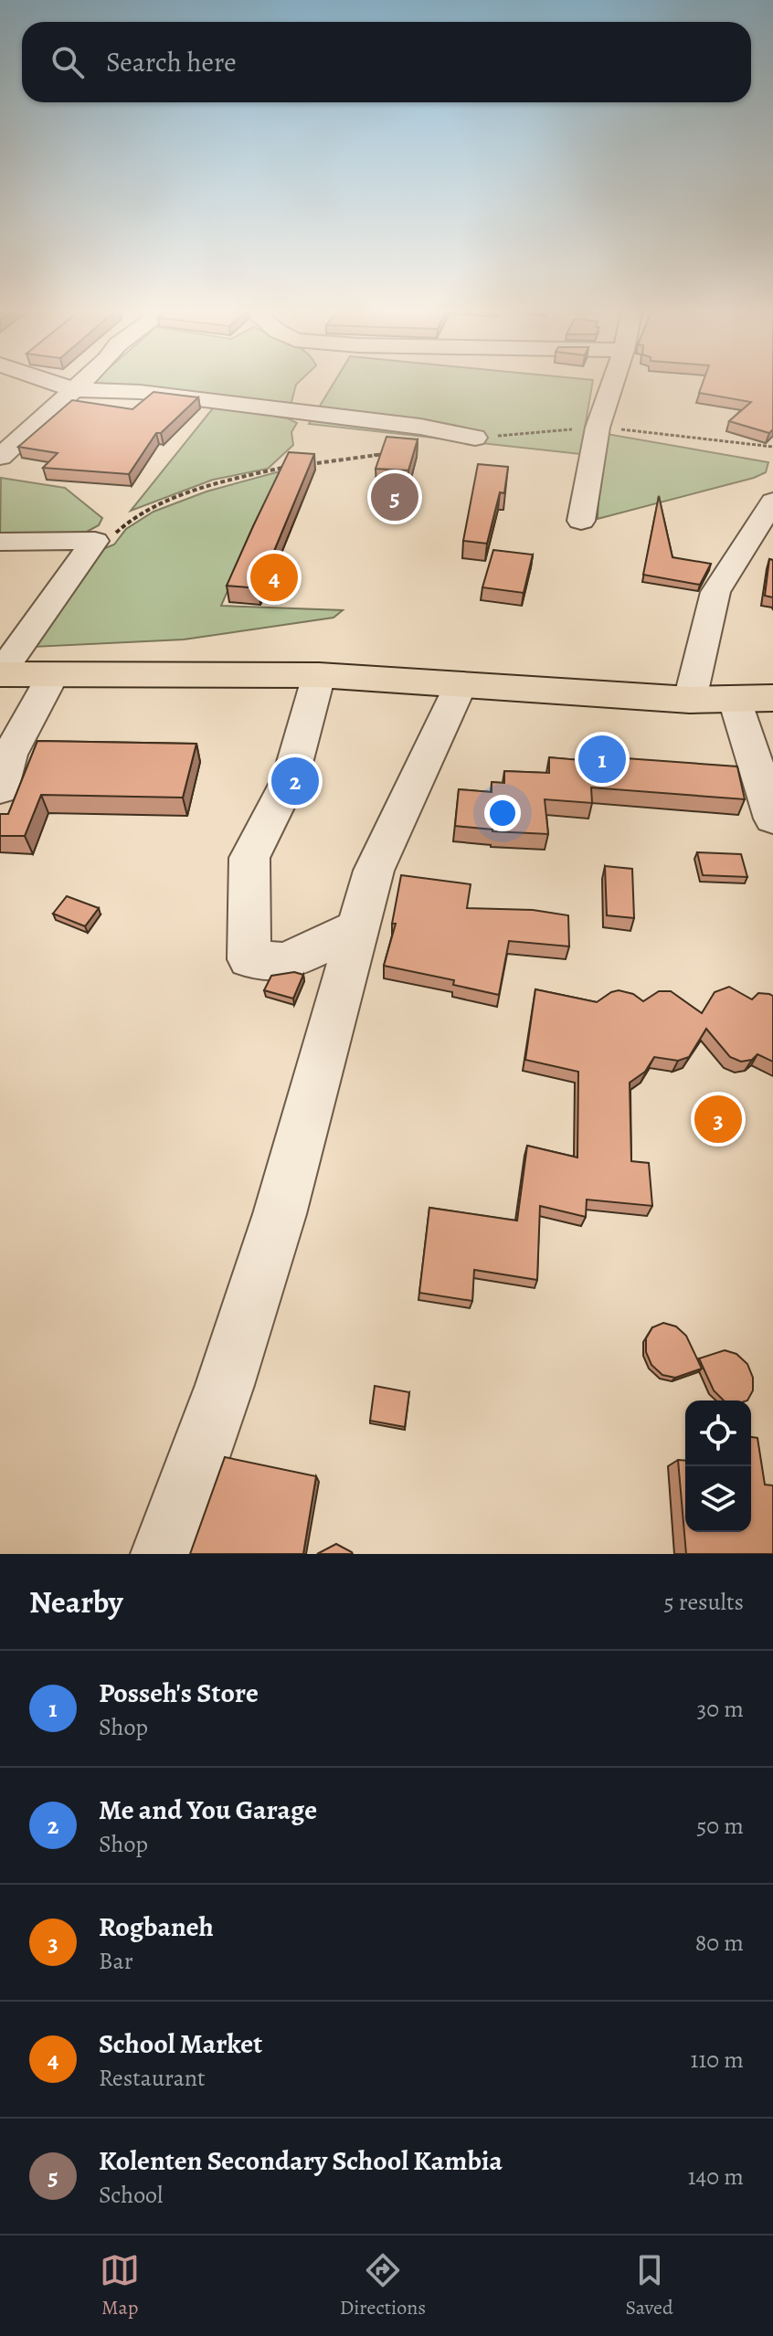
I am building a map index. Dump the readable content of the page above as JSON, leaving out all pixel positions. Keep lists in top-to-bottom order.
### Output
{
  "page": {
    "search": "Search here",
    "pins": [
      "5",
      "4",
      "1",
      "2",
      "3"
    ],
    "heading": ["Nearby", "5 results"],
    "list": [
      {
        "mark": "1",
        "name": "Posseh's Store",
        "note": "Shop",
        "value": "30 m"
      },
      {
        "mark": "2",
        "name": "Me and You Garage",
        "note": "Shop",
        "value": "50 m"
      },
      {
        "mark": "3",
        "name": "Rogbaneh",
        "note": "Bar",
        "value": "80 m"
      },
      {
        "mark": "4",
        "name": "School Market",
        "note": "Restaurant",
        "value": "110 m"
      },
      {
        "mark": "5",
        "name": "Kolenten Secondary School Kambia",
        "note": "School",
        "value": "140 m"
      }
    ],
    "nav": ["Map", "Directions", "Saved"]
  }
}
